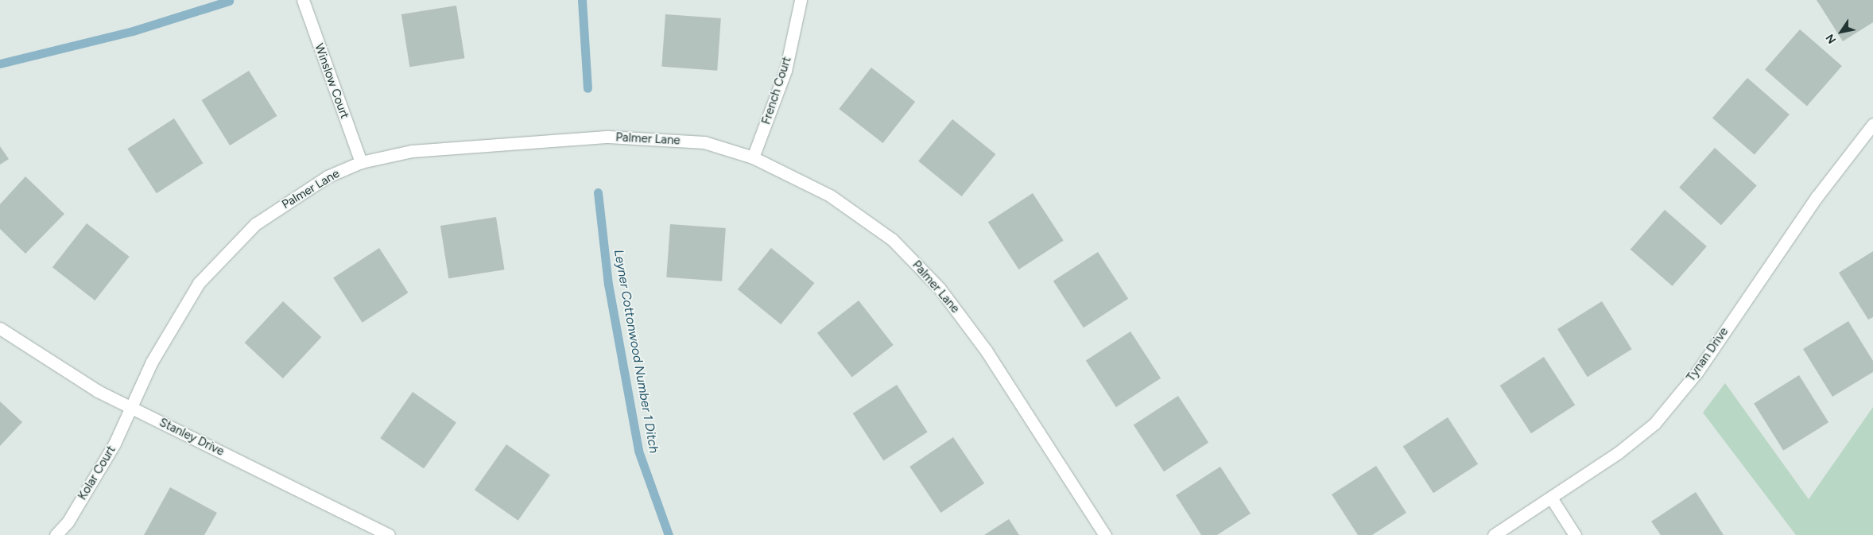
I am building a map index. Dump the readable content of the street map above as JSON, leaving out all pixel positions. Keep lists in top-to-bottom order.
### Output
{
  "streets": {
    "street": [
      "Winslow Court",
      "French Court",
      "Palmer Lane",
      "Tynan Drive",
      "Stanley Drive",
      "Kolar Court"
    ]
  },
  "crossings": [
    ["Winslow Court", "Palmer Lane"],
    ["French Court", "Palmer Lane"],
    ["Palmer Lane", "Stanley Drive"],
    ["Palmer Lane", "Kolar Court"],
    ["Stanley Drive", "Kolar Court"]
  ],
  "water": ["Leyner Cottonwood Number 1 Ditch"],
  "north": "bottom left"
}
